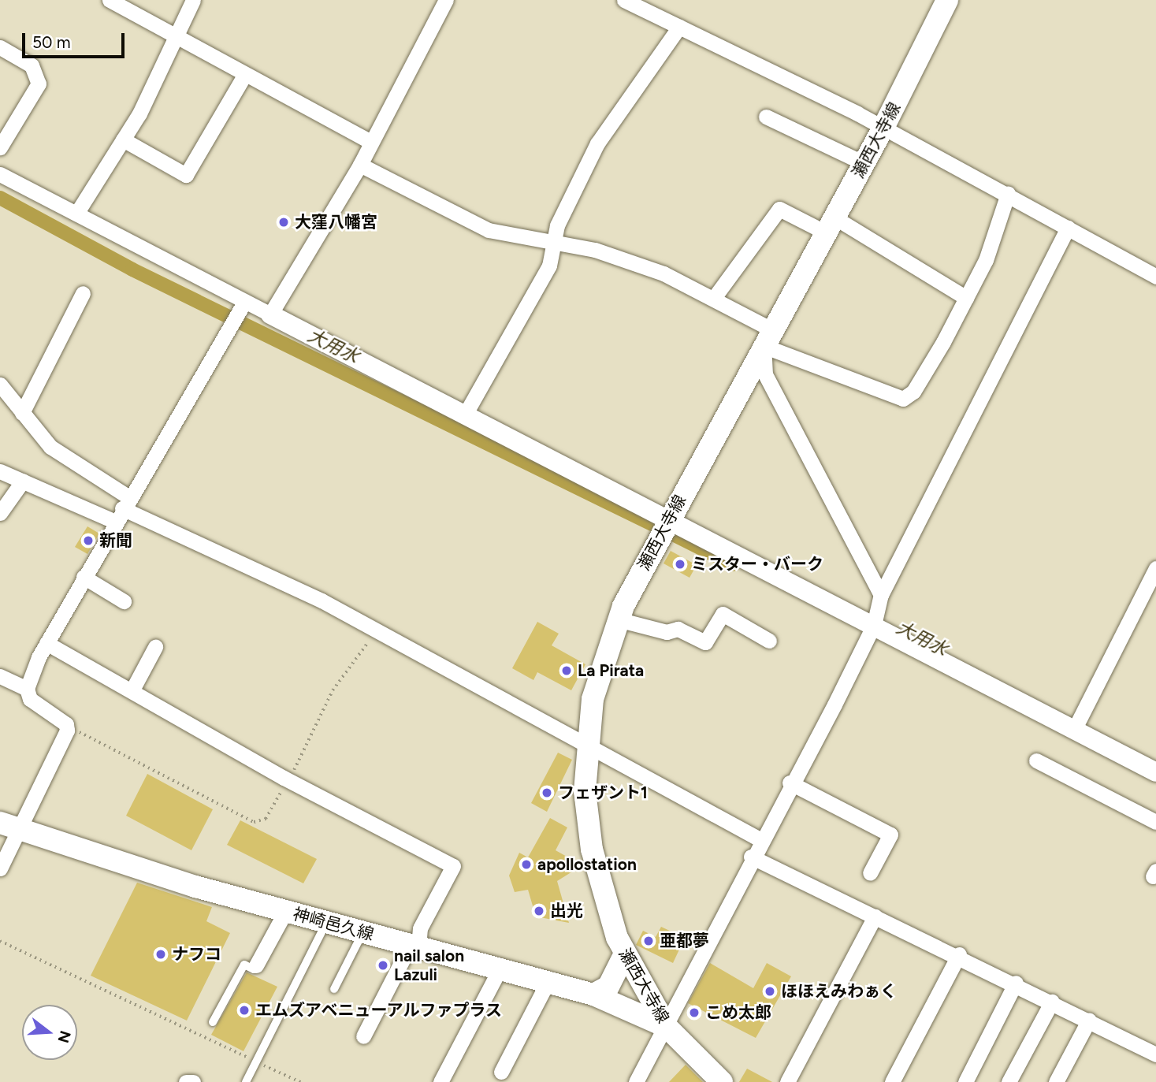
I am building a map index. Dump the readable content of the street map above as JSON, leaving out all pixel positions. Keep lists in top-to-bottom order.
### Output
{
  "streets": {
    "main road": ["瀬西大寺線", "神崎邑久線"]
  },
  "crossings": [
    ["瀬西大寺線", "神崎邑久線"]
  ],
  "water": ["大用水"],
  "places": [
    "大窪八幡宮",
    "新聞",
    "ミスター・バーク",
    "La Pirata",
    "フェザント1",
    "apollostation",
    "出光",
    "亜都夢",
    "ナフコ",
    "nail salon Lazuli",
    "ほほえみわぁく",
    "エムズアベニューアルファプラス",
    "こめ太郎"
  ],
  "scale_bar": "50 m",
  "north": "right"
}
